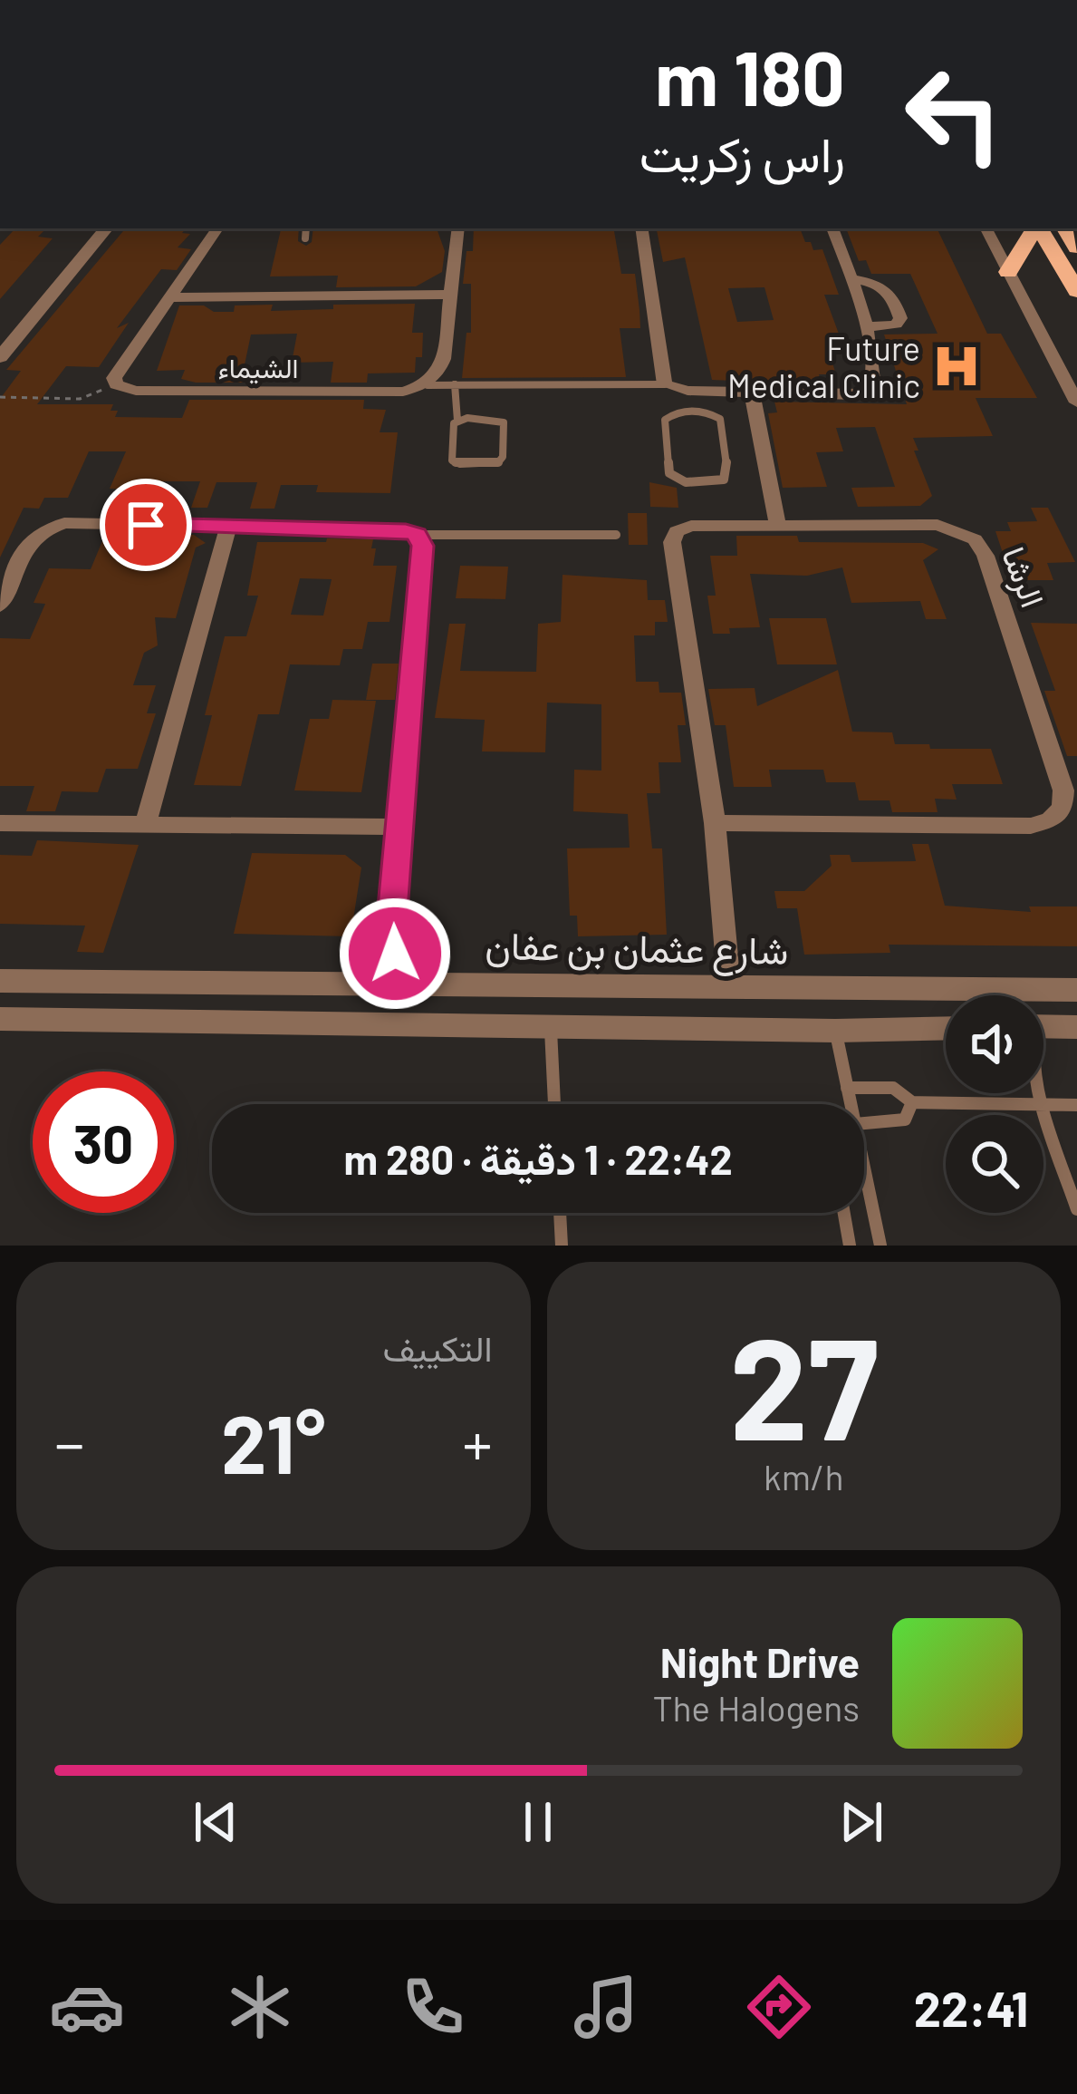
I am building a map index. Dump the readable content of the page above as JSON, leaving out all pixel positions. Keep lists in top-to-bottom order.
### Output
{
  "streets": {
    "street": ["الشيماء", "الرشا", "شارع عثمان بن عفان"]
  },
  "crossings": [
    ["الرشا", "شارع عثمان بن عفان"]
  ],
  "places": {
    "hospital": ["Future Medical Clinic"]
  },
  "page": {
    "turn": ["180 m", "راس زكريت"],
    "limit": "30",
    "trip": "22:42 · 1 دقيقة · 280 m",
    "tile": [
      ["27", "km/h"],
      "التكييف"
    ],
    "heat": ["−", "21°", "+"],
    "song": ["Night Drive", "The Halogens"],
    "tabs": "22:41"
  }
}
